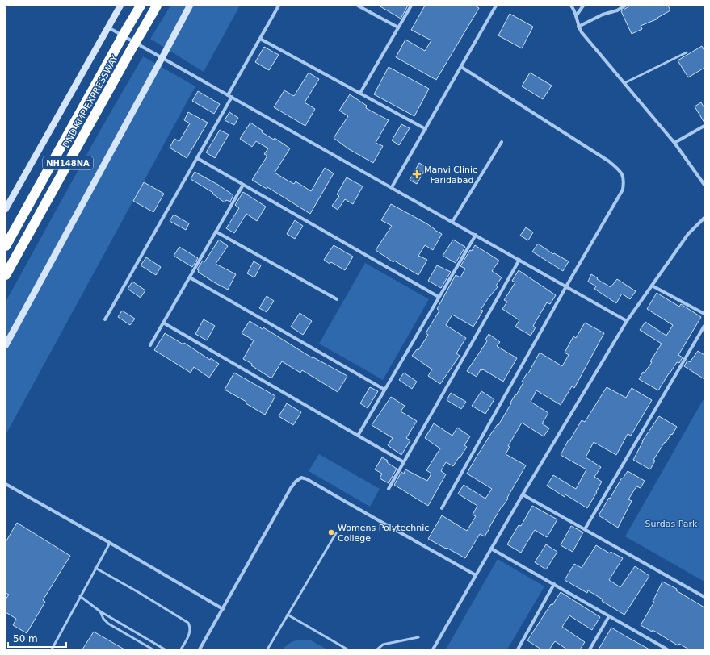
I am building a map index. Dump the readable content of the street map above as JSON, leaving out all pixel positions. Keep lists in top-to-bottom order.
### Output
{
  "streets": {
    "highway": ["DND KMP EXPRESSWAY", "NH148NA"]
  },
  "parks": ["Surdas Park"],
  "places": {
    "health": ["Manvi Clinic - Faridabad"],
    "other": ["Womens Polytechnic College"]
  },
  "scale_bar": "50 m"
}
